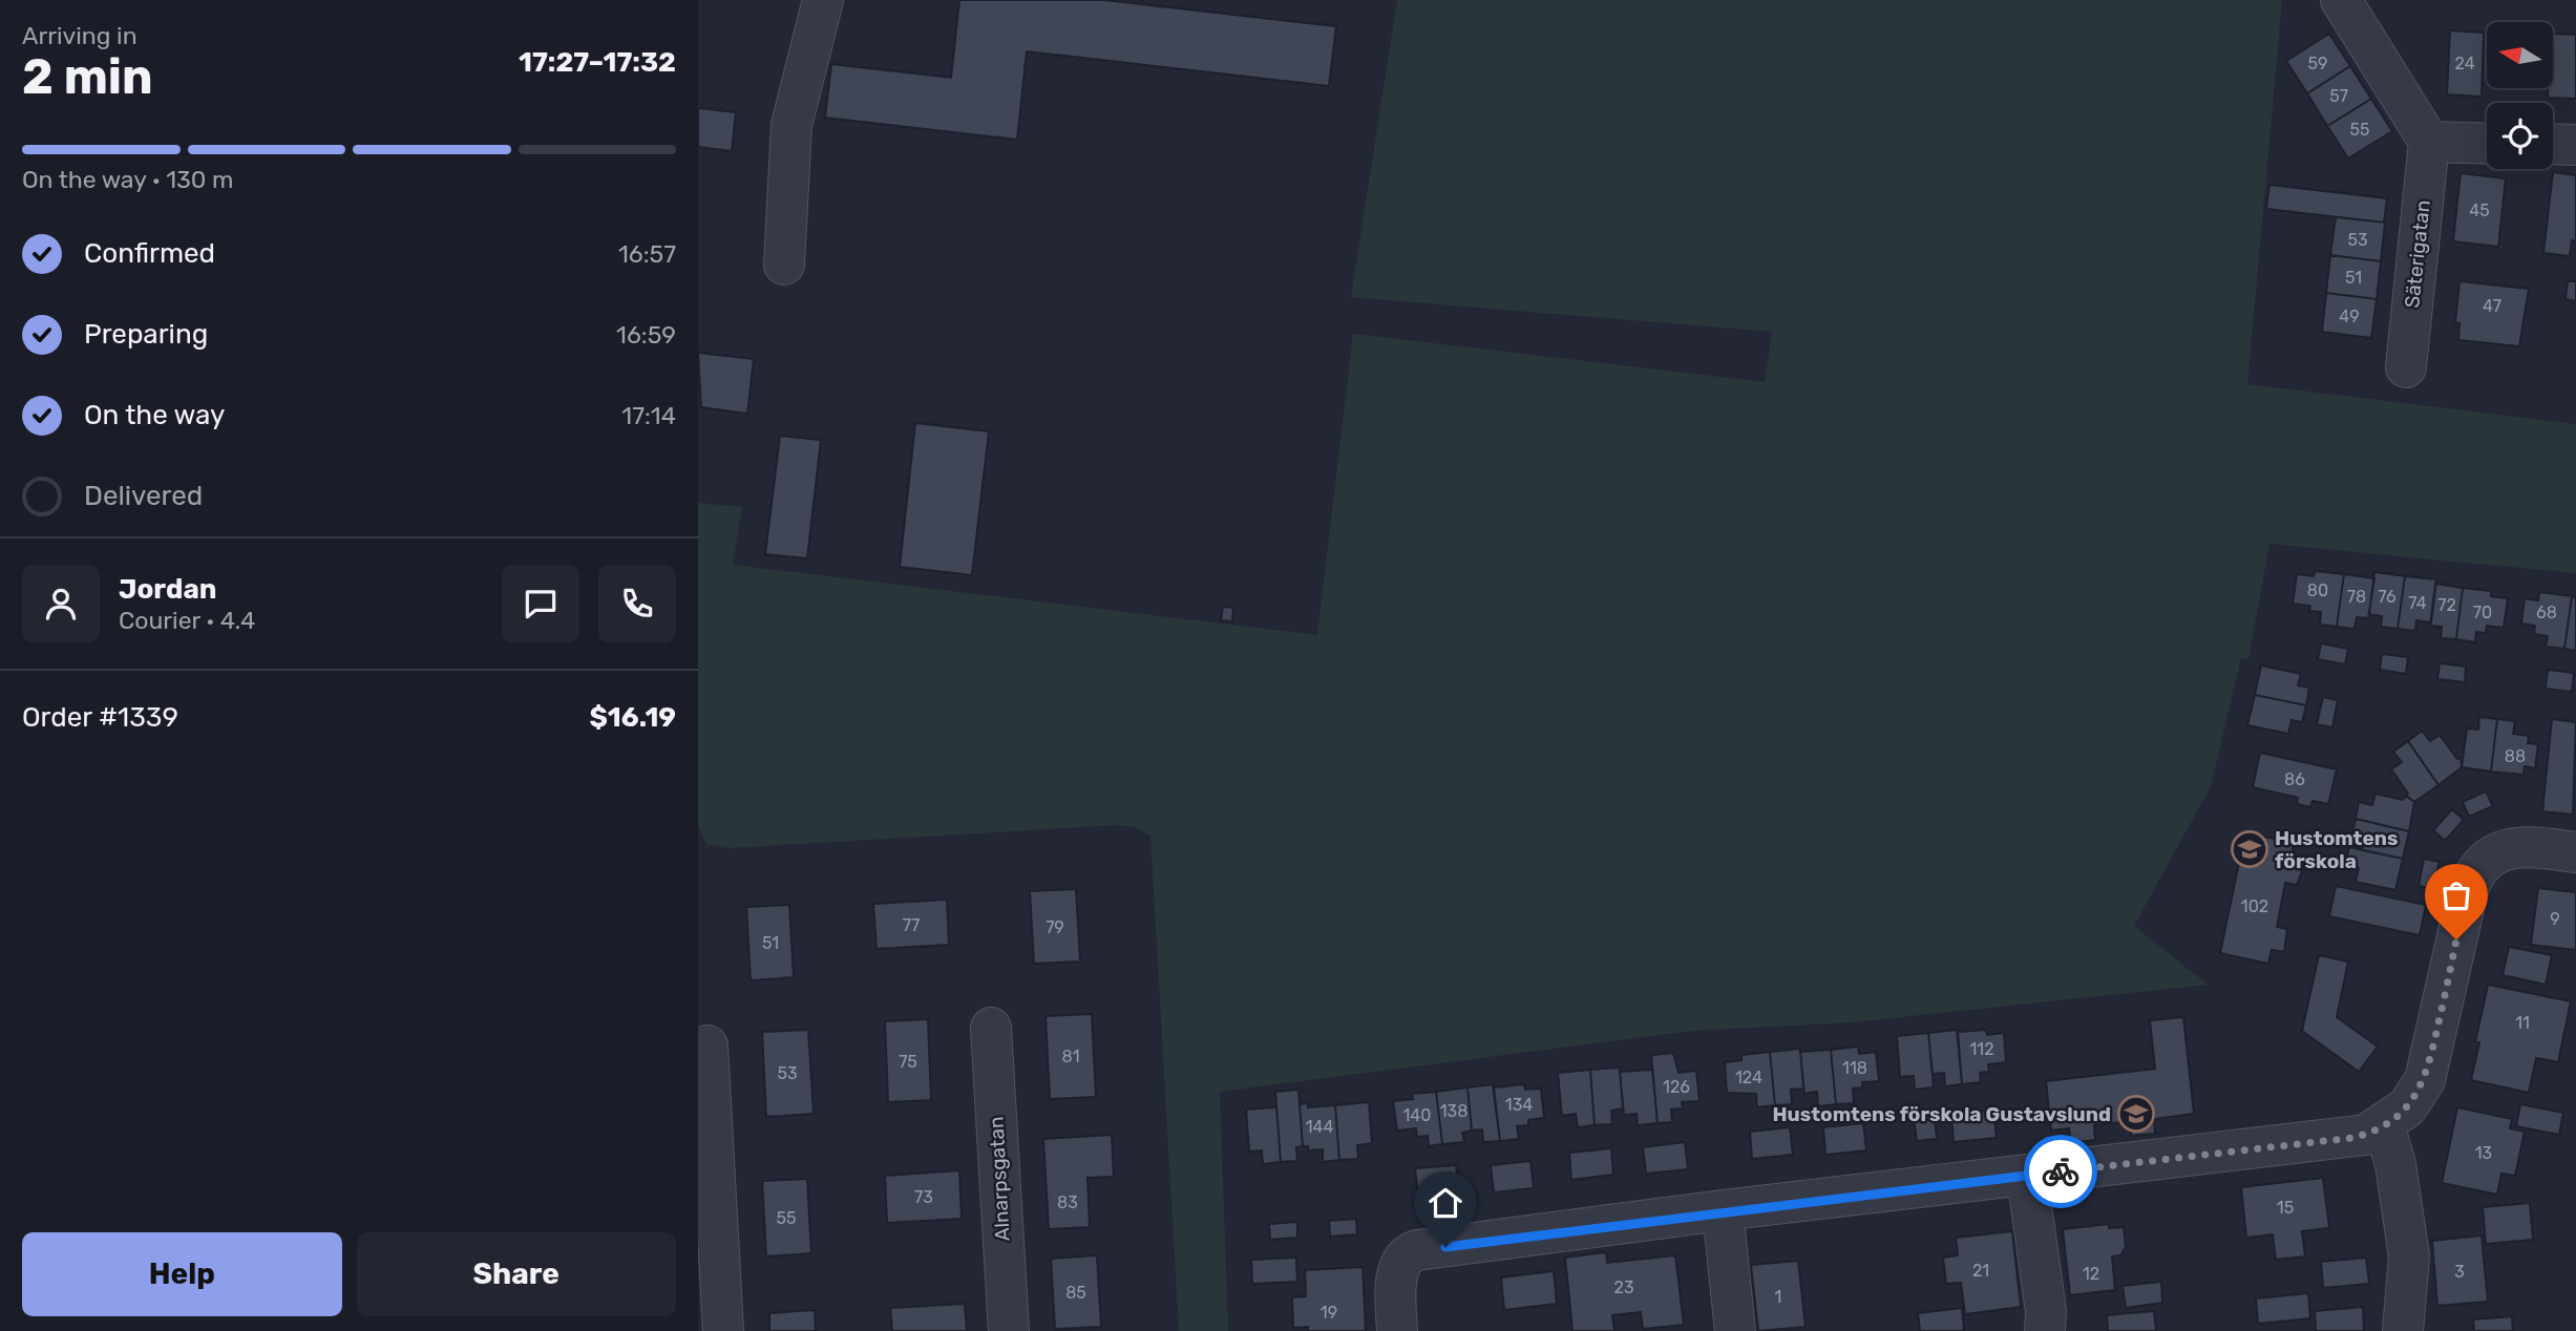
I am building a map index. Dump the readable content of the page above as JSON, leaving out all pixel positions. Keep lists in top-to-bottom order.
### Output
{
  "streets": {
    "street": ["Säterigatan", "Alnarpsgatan"]
  },
  "places": {
    "school or university": ["Hustomtens förskola", "Hustomtens förskola Gustavslund"]
  },
  "house_numbers": [
    "59",
    "24",
    "57",
    "55",
    "45",
    "53",
    "51",
    "47",
    "49",
    "80",
    "78",
    "76",
    "74",
    "72",
    "70",
    "68",
    "88",
    "86",
    "102",
    "9",
    "77",
    "79",
    "51",
    "11",
    "112",
    "81",
    "75",
    "118",
    "53",
    "124",
    "126",
    "134",
    "138",
    "140",
    "144",
    "13",
    "73",
    "83",
    "15",
    "55",
    "21",
    "3",
    "12",
    "23",
    "85",
    "1",
    "19"
  ],
  "north": "left",
  "page": {
    "heading": ["2 min", "Arriving in", "17:27–17:32"],
    "panel": [
      "Jordan",
      "Courier · 4.4",
      "Order #1339",
      "$16.19"
    ],
    "bar": "On the way · 130 m",
    "list": [
      ["Confirmed", "16:57"],
      ["Preparing", "16:59"],
      ["On the way", "17:14"],
      "Delivered"
    ],
    "buttons": ["Help", "Share"]
  }
}
